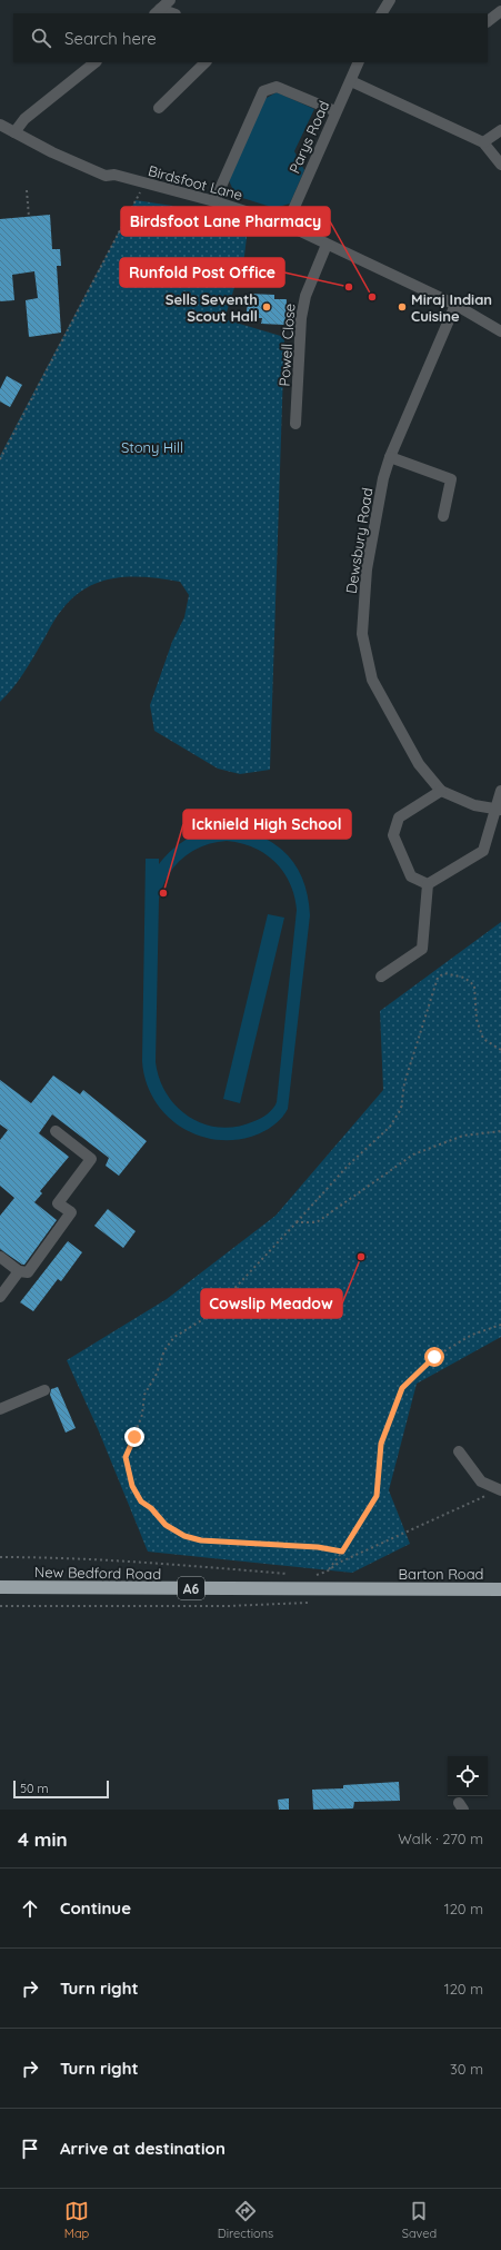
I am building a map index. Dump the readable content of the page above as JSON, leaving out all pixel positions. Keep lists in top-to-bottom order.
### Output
{
  "streets": {
    "highway": ["New Bedford Road", "Barton Road", "A6"],
    "street": [
      "Parys Road",
      "Birdsfoot Lane",
      "Powell Close",
      "Dewsbury Road"
    ]
  },
  "crossings": [
    ["Parys Road", "Birdsfoot Lane"],
    ["Birdsfoot Lane", "Powell Close"],
    ["Birdsfoot Lane", "Dewsbury Road"],
    ["New Bedford Road", "Barton Road"]
  ],
  "parks": ["Stony Hill"],
  "places": [
    "Runfold Post Office",
    "Birdsfoot Lane Pharmacy",
    "Sells Seventh Scout Hall",
    "Miraj Indian Cuisine",
    "Icknield High School",
    "Cowslip Meadow"
  ],
  "scale_bar": "50 m",
  "page": {
    "search": "Search here",
    "scale": "50 m",
    "heading": ["4 min", "Walk · 270 m"],
    "list": [
      ["Continue", "120 m"],
      ["Turn right", "120 m"],
      ["Turn right", "30 m"],
      "Arrive at destination"
    ],
    "nav": ["Map", "Directions", "Saved"]
  }
}
